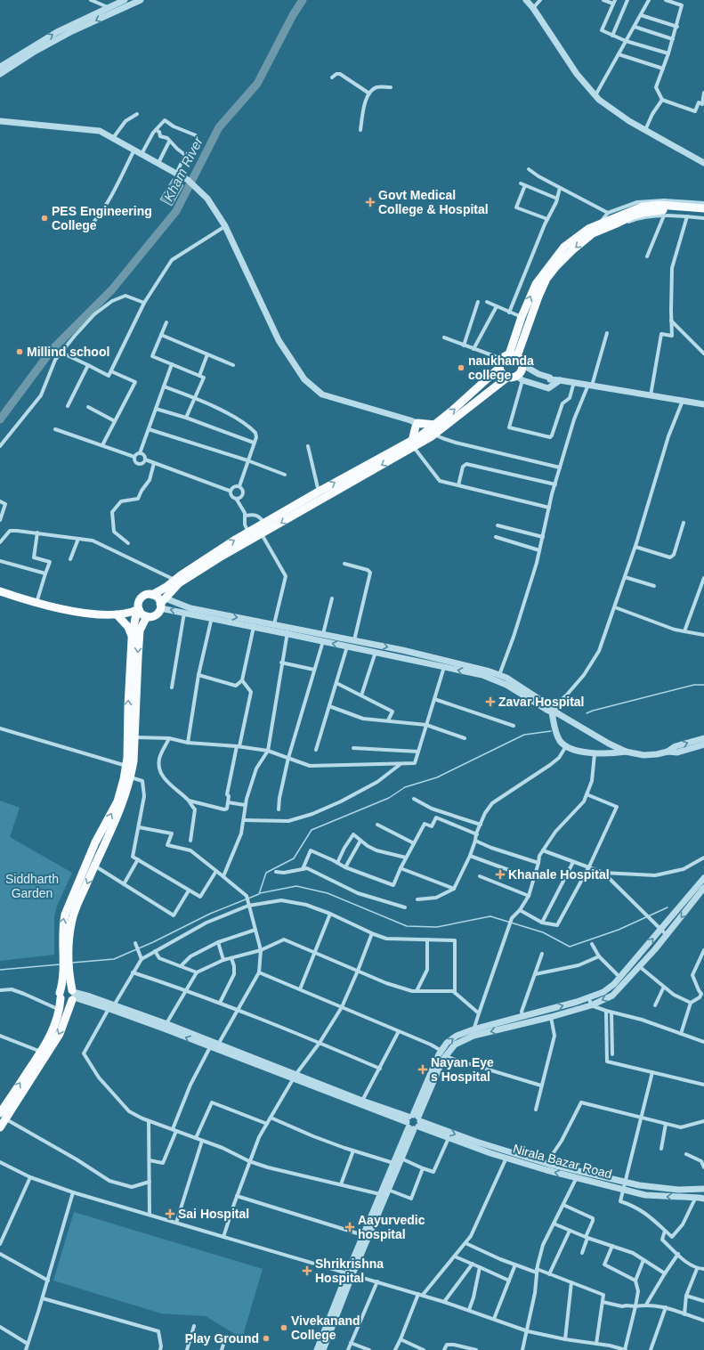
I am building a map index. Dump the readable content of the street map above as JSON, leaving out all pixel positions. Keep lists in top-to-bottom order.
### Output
{
  "streets": {
    "street": ["Nirala Bazar Road"]
  },
  "water": ["Kham River"],
  "parks": ["Siddharth Garden"],
  "places": {
    "health": [
      "Govt Medical College & Hospital",
      "Zavar Hospital",
      "Khanale Hospital",
      "Nayan Eye s Hospital",
      "Sai Hospital",
      "Aayurvedic hospital",
      "Shrikrishna Hospital"
    ],
    "other": [
      "PES Engineering College",
      "Millind school",
      "naukhanda college",
      "Vivekanand College",
      "Play Ground"
    ]
  }
}
